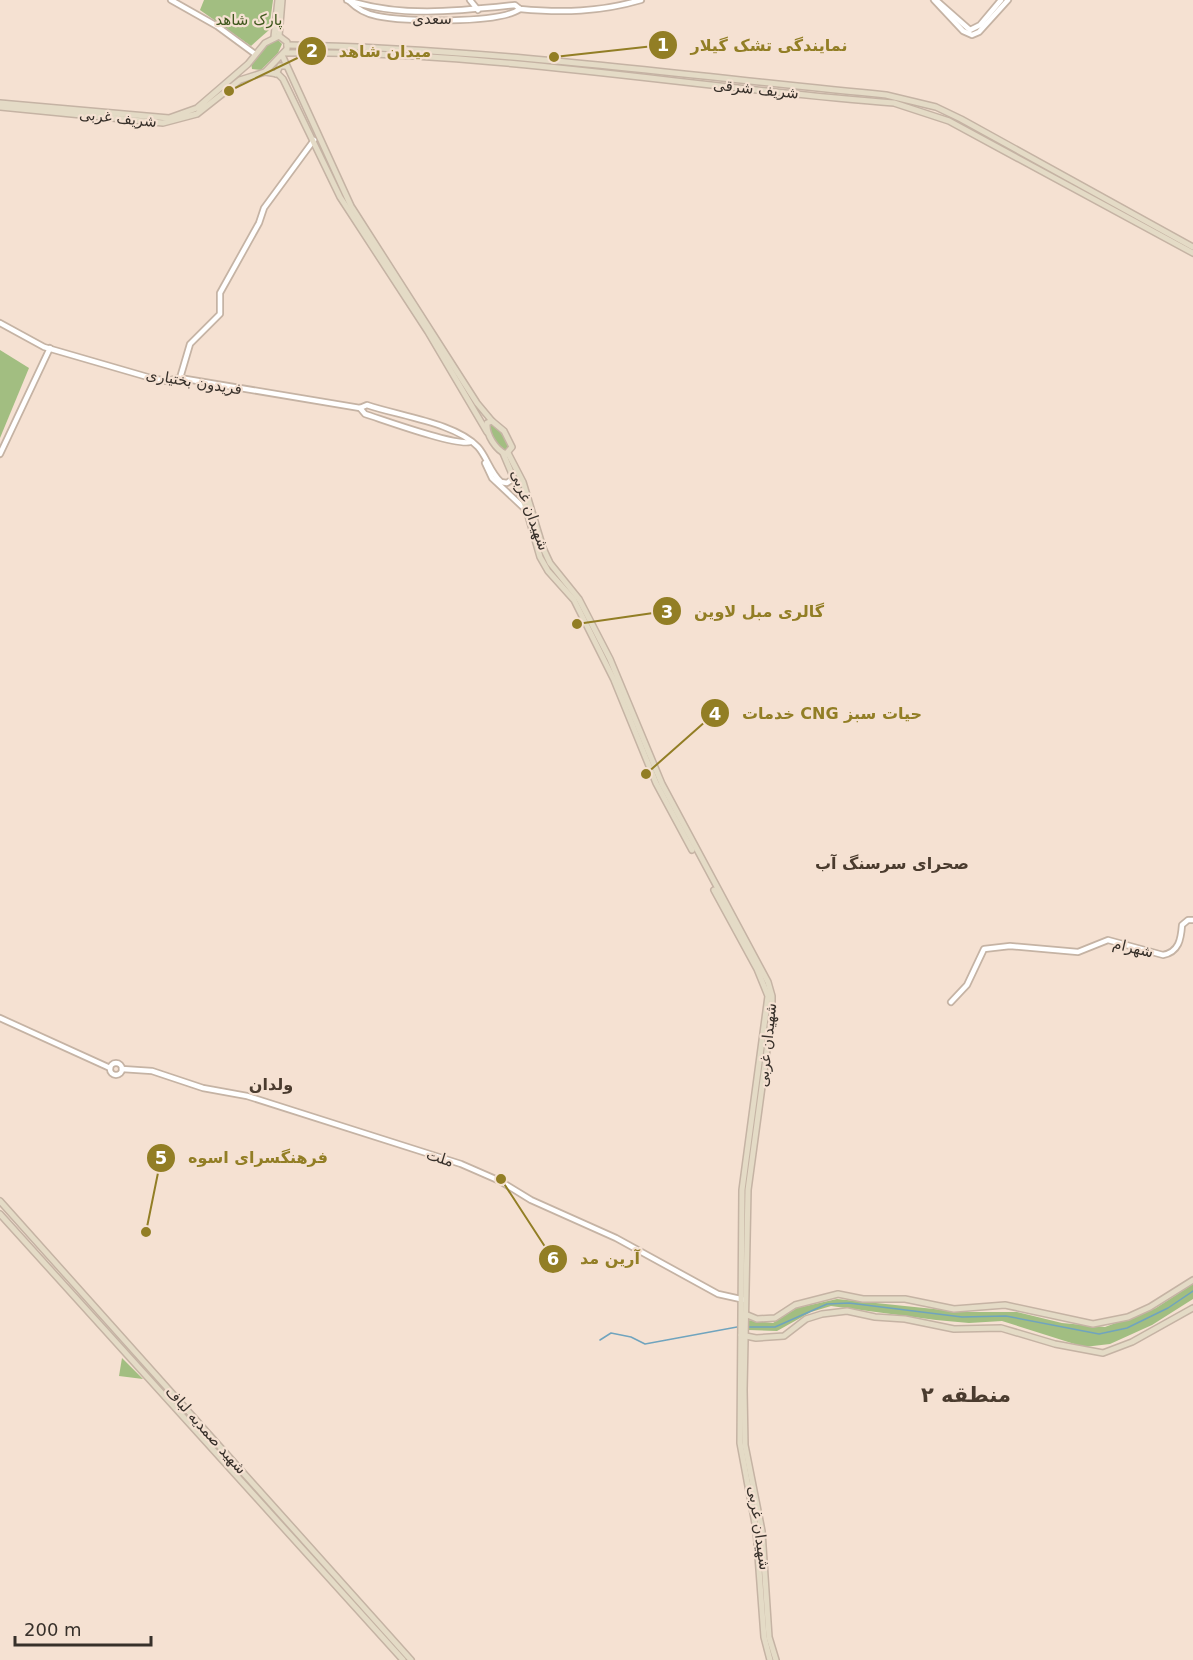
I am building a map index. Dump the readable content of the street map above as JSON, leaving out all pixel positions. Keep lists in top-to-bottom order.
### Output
{
  "streets": {
    "main road": [
      "شریف شرقی",
      "شریف غربی",
      "شهیدان غربی",
      "شهید صمدیه لباف"
    ],
    "street": [
      "سعدی",
      "فریدون بختیاری",
      "شهرام",
      "ملت"
    ]
  },
  "crossings": [
    ["شهیدان غربی", "ملت"]
  ],
  "districts": ["صحرای سرسنگ آب", "ولدان", "منطقه ۲"],
  "parks": ["پارک شاهد"],
  "places": [
    "نمایندگی تشک گیلار",
    "میدان شاهد",
    "گالری مبل لاوین",
    "خدمات CNG حیات سبز",
    "آرین مد",
    "فرهنگسرای اسوه"
  ],
  "scale_bar": "200 m"
}
